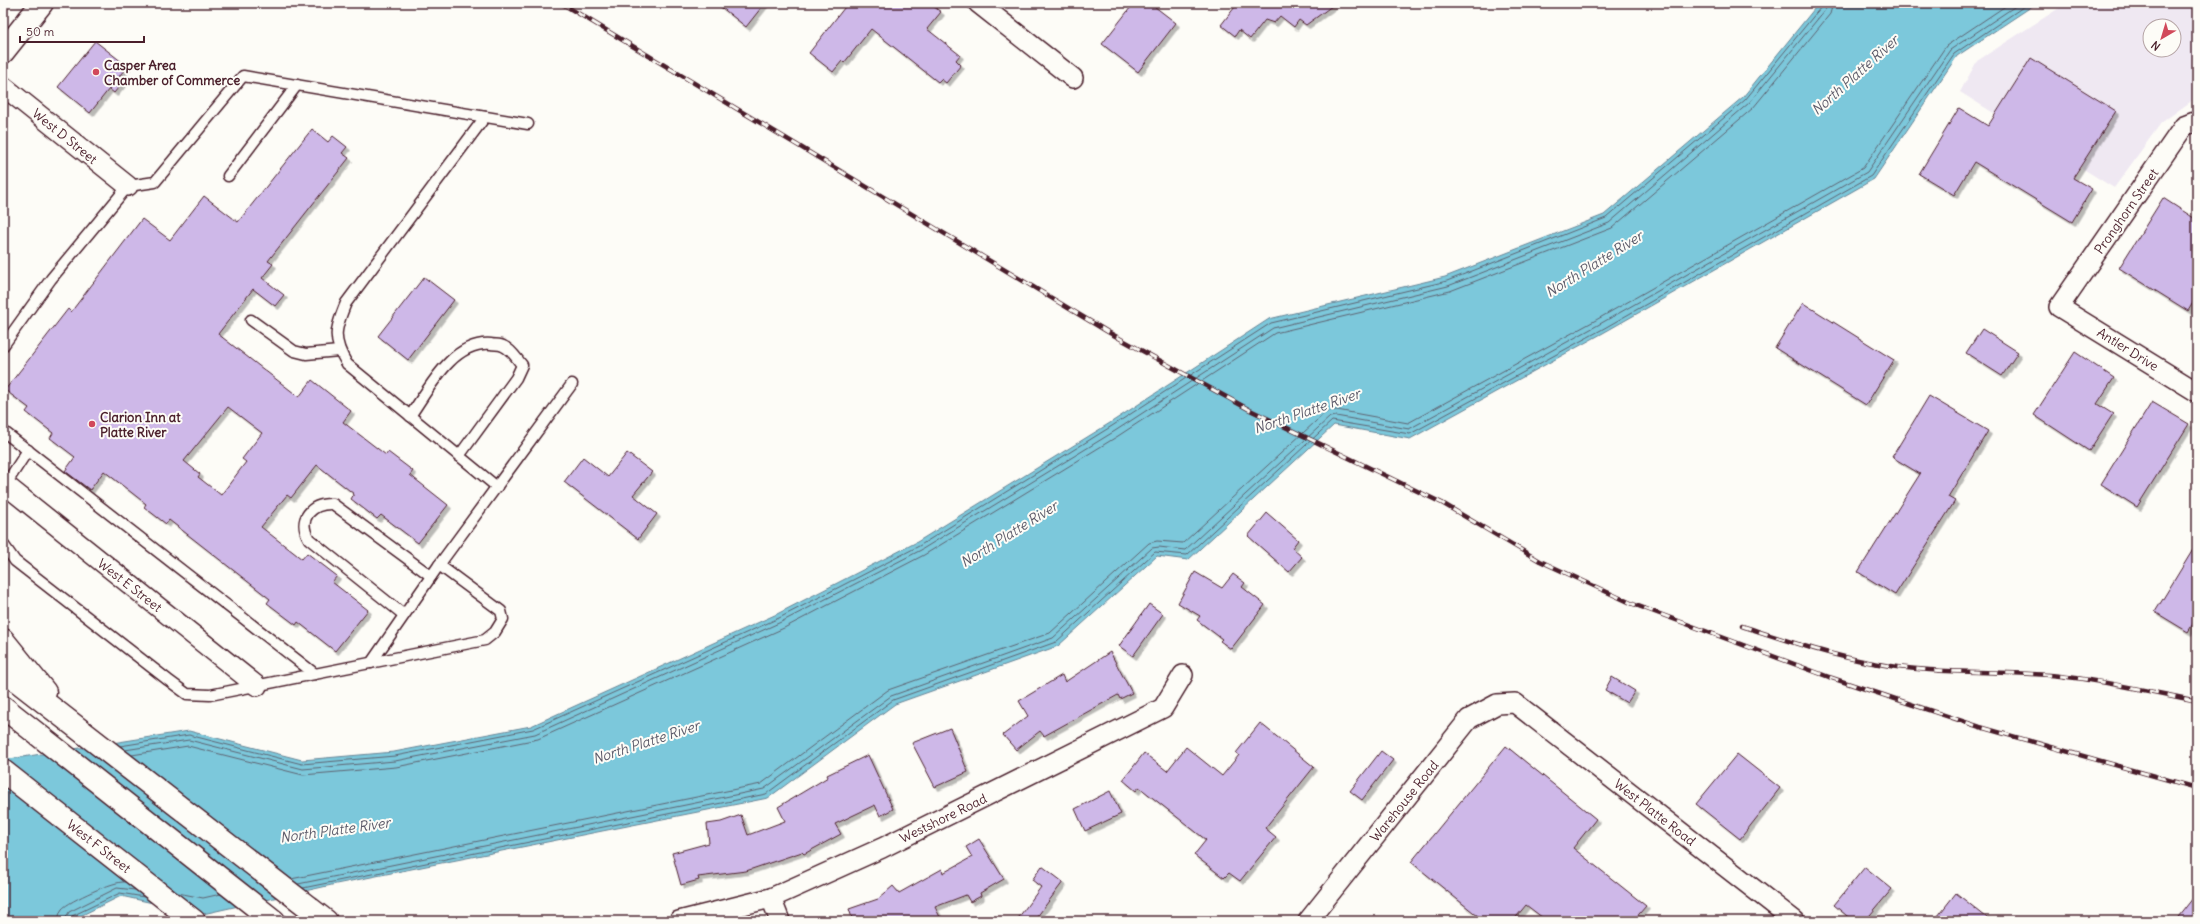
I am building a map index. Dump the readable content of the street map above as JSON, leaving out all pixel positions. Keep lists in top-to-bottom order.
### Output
{
  "streets": {
    "main road": ["West F Street"],
    "street": [
      "West D Street",
      "Pronghorn Street",
      "Antler Drive",
      "West E Street",
      "Warehouse Road",
      "West Platte Road",
      "Westshore Road"
    ]
  },
  "crossings": [
    ["Pronghorn Street", "Antler Drive"],
    ["Warehouse Road", "West Platte Road"]
  ],
  "water": ["North Platte River"],
  "places": ["Casper Area Chamber of Commerce", "Clarion Inn at Platte River"],
  "scale_bar": "50 m",
  "north": "bottom left"
}
